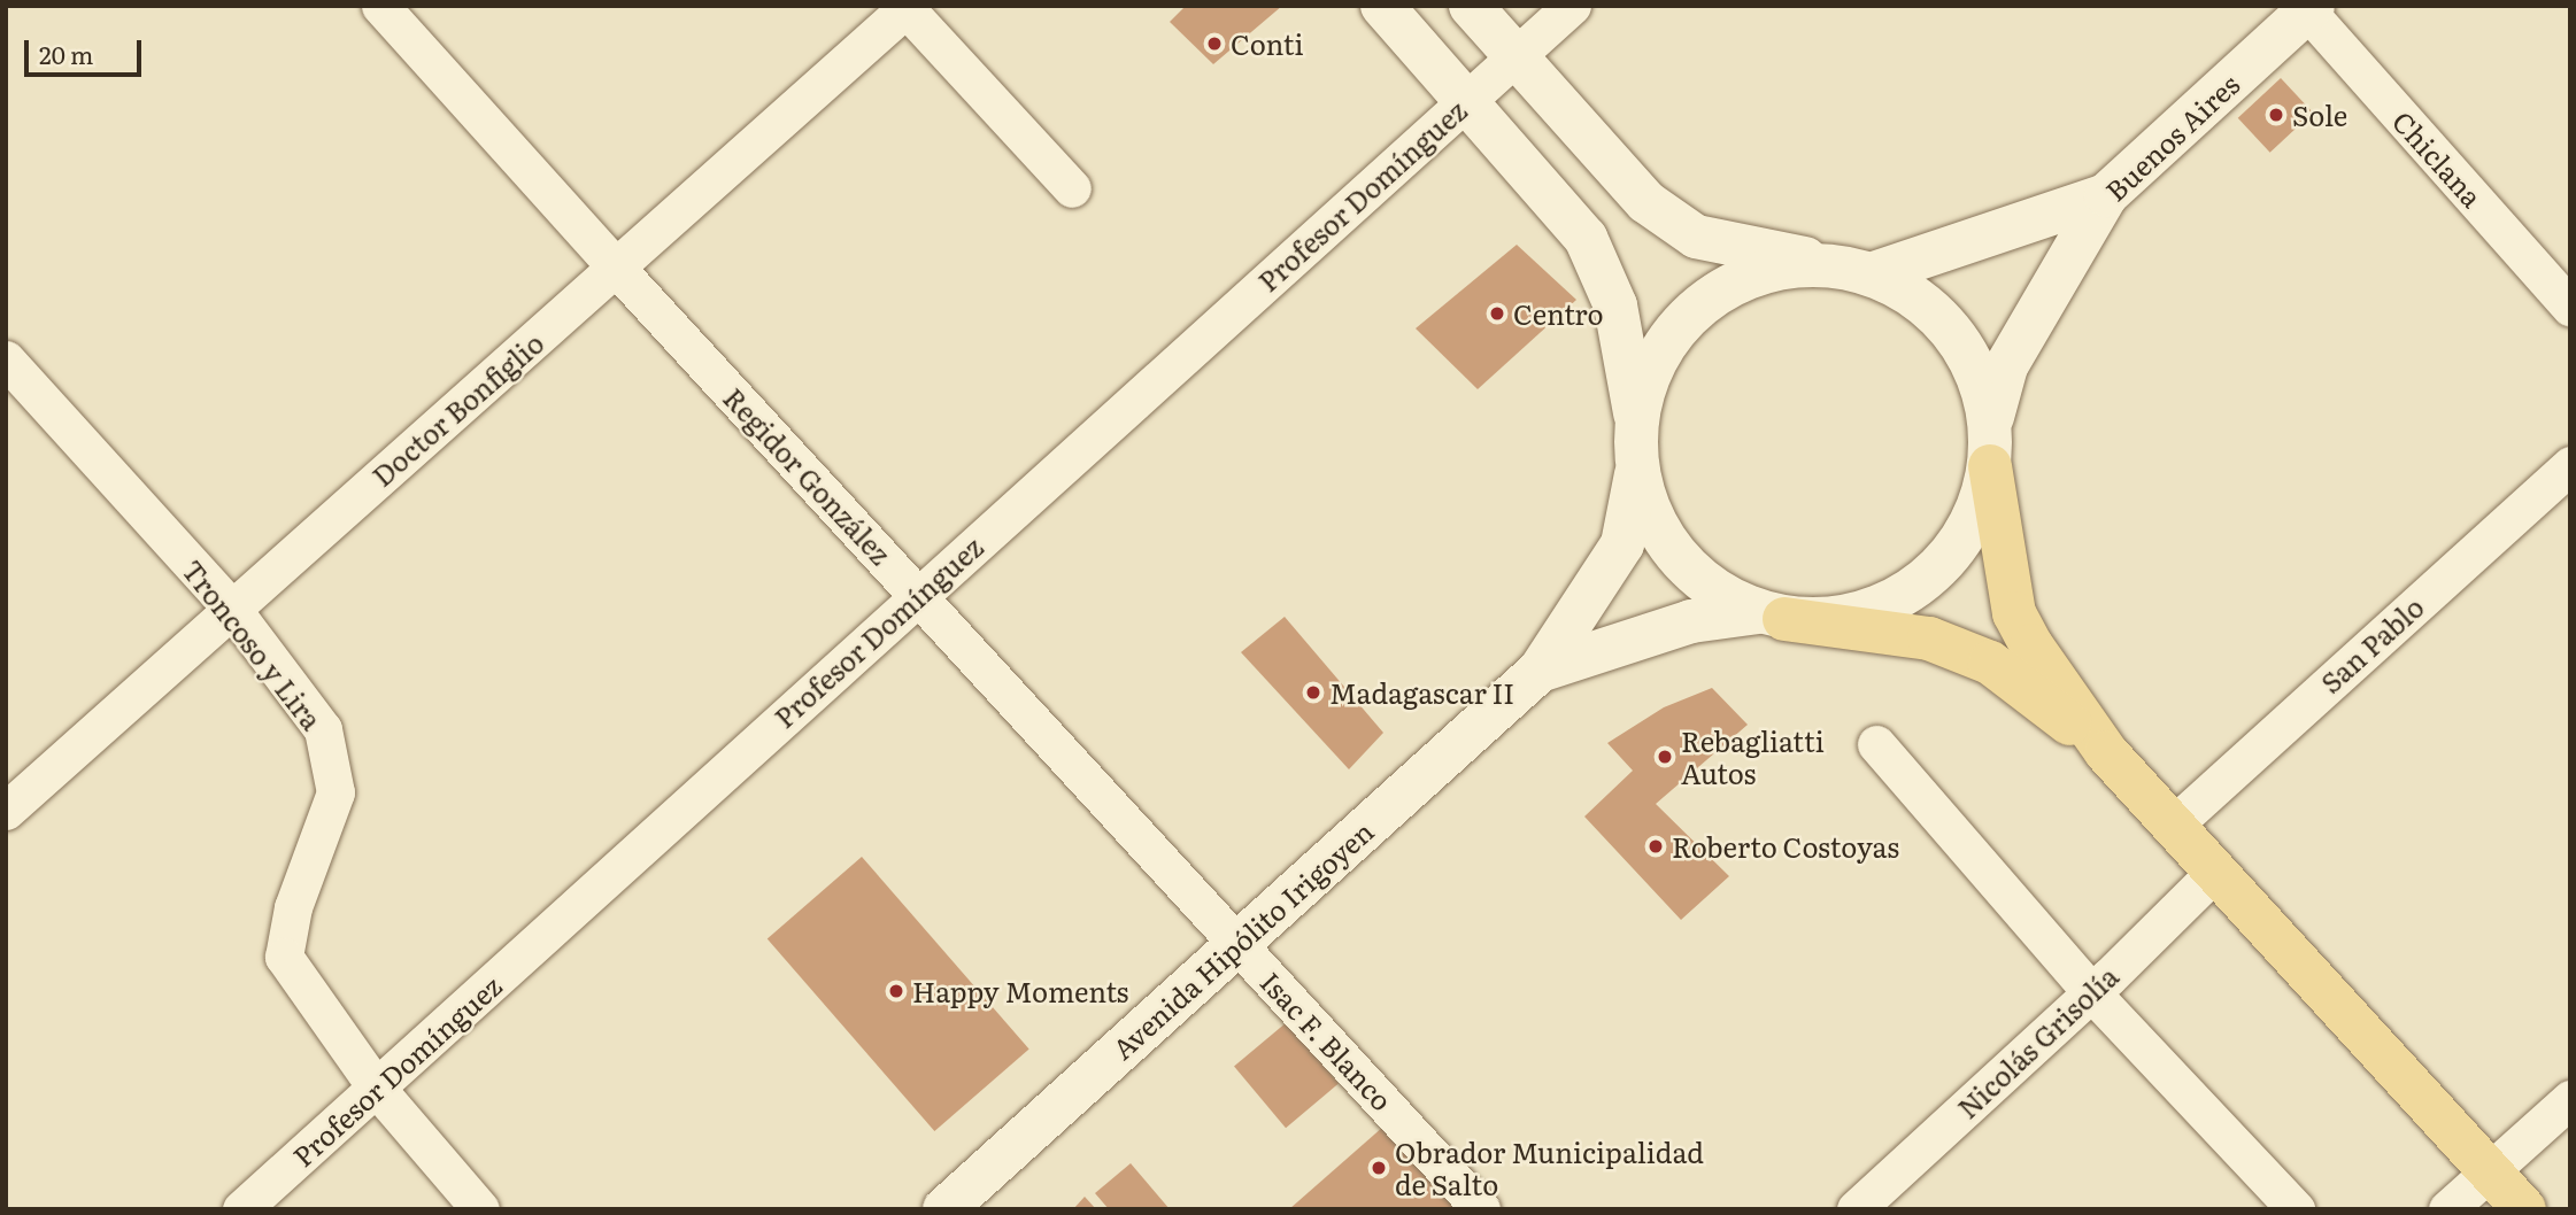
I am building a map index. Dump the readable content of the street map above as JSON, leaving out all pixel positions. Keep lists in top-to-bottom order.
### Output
{
  "streets": {
    "street": [
      "Buenos Aires",
      "Chiclana",
      "Profesor Domínguez",
      "Doctor Bonfiglio",
      "Regidor González",
      "Troncoso y Lira",
      "San Pablo",
      "Avenida Hipólito Irigoyen",
      "Isac F. Blanco",
      "Nicolás Grisolía"
    ]
  },
  "crossings": [
    ["Buenos Aires", "Chiclana"],
    ["Buenos Aires", "Avenida Hipólito Irigoyen"],
    ["Profesor Domínguez", "Regidor González"],
    ["Profesor Domínguez", "Troncoso y Lira"],
    ["Doctor Bonfiglio", "Regidor González"],
    ["Doctor Bonfiglio", "Troncoso y Lira"],
    ["Regidor González", "Avenida Hipólito Irigoyen"],
    ["Regidor González", "Isac F. Blanco"],
    ["Avenida Hipólito Irigoyen", "Isac F. Blanco"]
  ],
  "places": [
    "Conti",
    "Sole",
    "Centro",
    "Madagascar II",
    "Rebagliatti Autos",
    "Roberto Costoyas",
    "Happy Moments",
    "Obrador Municipalidad de Salto"
  ],
  "scale_bar": "20 m"
}
